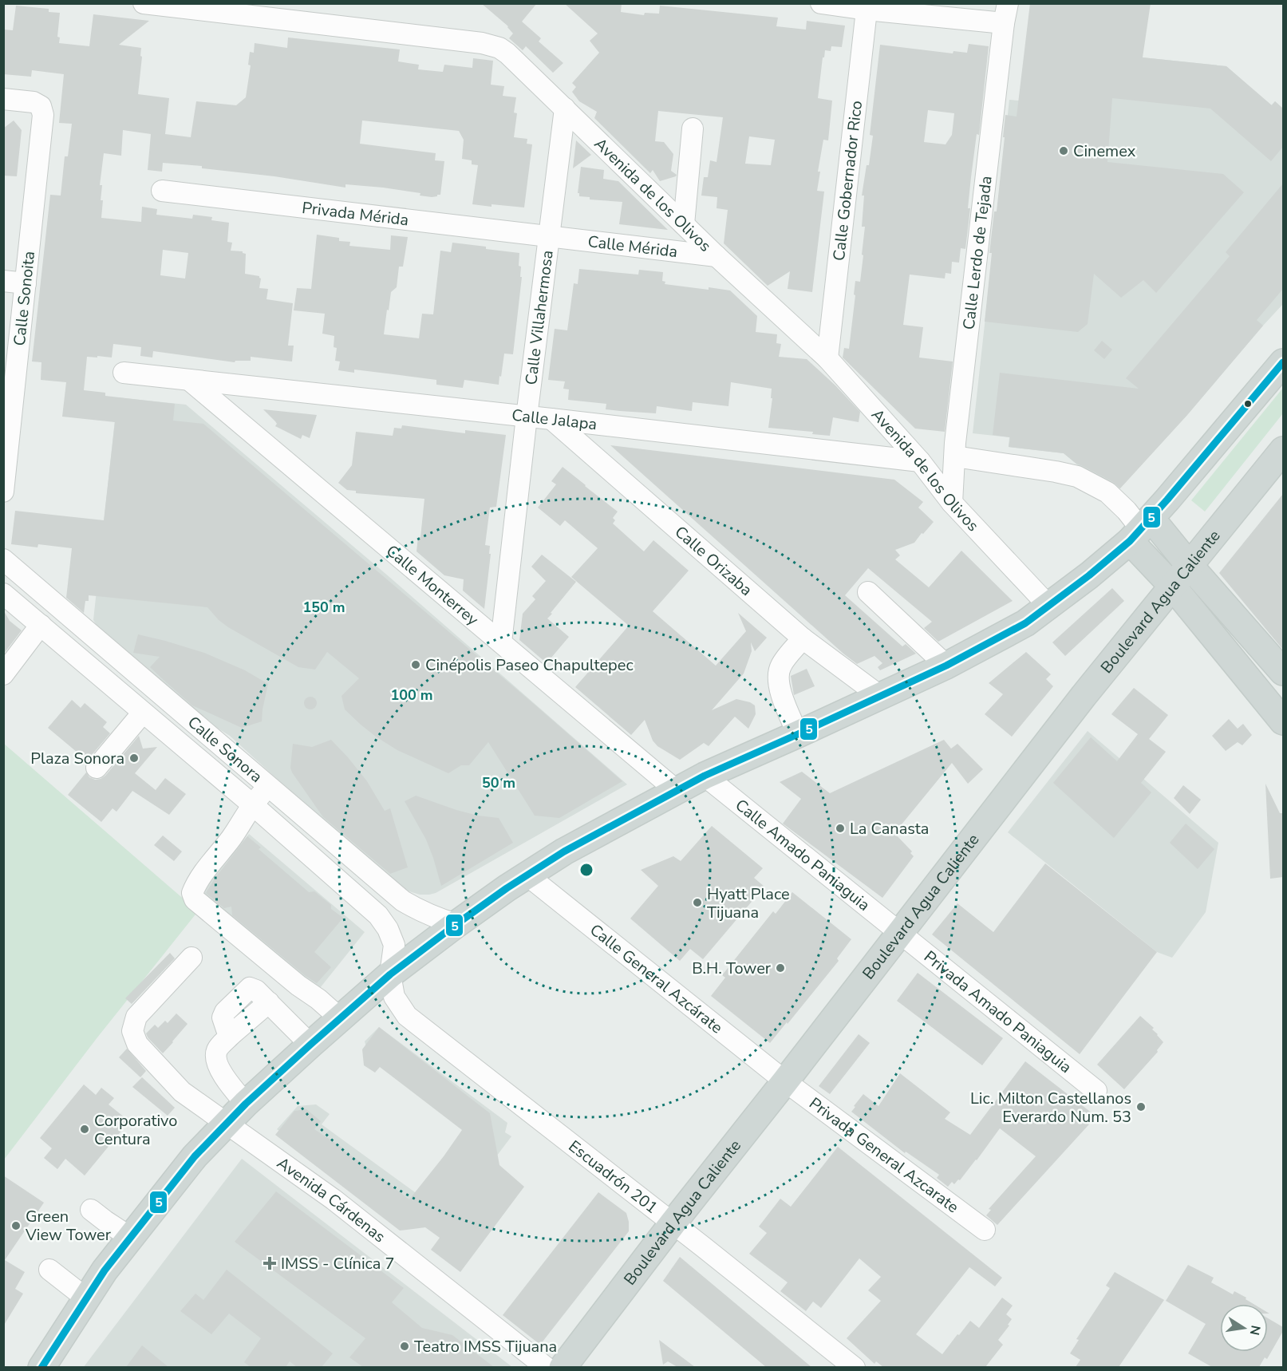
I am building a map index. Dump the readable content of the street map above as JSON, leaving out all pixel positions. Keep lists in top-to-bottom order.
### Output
{
  "streets": {
    "main road": ["Boulevard Agua Caliente"],
    "street": [
      "Calle Gobernador Rico",
      "Avenida de los Olivos",
      "Privada Mérida",
      "Calle Mérida",
      "Calle Lerdo de Tejada",
      "Calle Sonoita",
      "Calle Villahermosa",
      "Calle Jalapa",
      "Calle Orizaba",
      "Calle Monterrey",
      "Calle Sonora",
      "Calle Amado Paniaguia",
      "Calle General Azcárate",
      "Privada Amado Paniaguia",
      "Privada General Azcarate",
      "Escuadrón 201",
      "Avenida Cárdenas"
    ]
  },
  "crossings": [
    ["Calle Gobernador Rico", "Avenida de los Olivos"],
    ["Avenida de los Olivos", "Calle Mérida"],
    ["Avenida de los Olivos", "Calle Lerdo de Tejada"],
    ["Avenida de los Olivos", "Calle Villahermosa"],
    ["Avenida de los Olivos", "Calle Jalapa"],
    ["Privada Mérida", "Calle Mérida"],
    ["Privada Mérida", "Calle Villahermosa"],
    ["Calle Mérida", "Calle Villahermosa"],
    ["Calle Villahermosa", "Calle Jalapa"],
    ["Calle Villahermosa", "Calle Monterrey"],
    ["Calle Jalapa", "Calle Orizaba"],
    ["Calle Jalapa", "Calle Monterrey"],
    ["Boulevard Agua Caliente", "Calle Amado Paniaguia"],
    ["Boulevard Agua Caliente", "Calle General Azcárate"],
    ["Boulevard Agua Caliente", "Privada Amado Paniaguia"],
    ["Boulevard Agua Caliente", "Privada General Azcarate"],
    ["Boulevard Agua Caliente", "Escuadrón 201"],
    ["Calle Sonora", "Escuadrón 201"],
    ["Calle Amado Paniaguia", "Privada Amado Paniaguia"],
    ["Calle General Azcárate", "Privada General Azcarate"]
  ],
  "places": {
    "other": [
      "Cinemex",
      "Cinépolis Paseo Chapultepec",
      "Plaza Sonora",
      "La Canasta",
      "Hyatt Place Tijuana",
      "B.H. Tower",
      "Lic. Milton Castellanos Everardo Num. 53",
      "Corporativo Centura",
      "Green View Tower",
      "Teatro IMSS Tijuana"
    ],
    "health": ["IMSS - Clínica 7"]
  },
  "lines": ["transit line 5"],
  "north": "right",
  "rings": ["150 m", "100 m", "50 m"]
}
